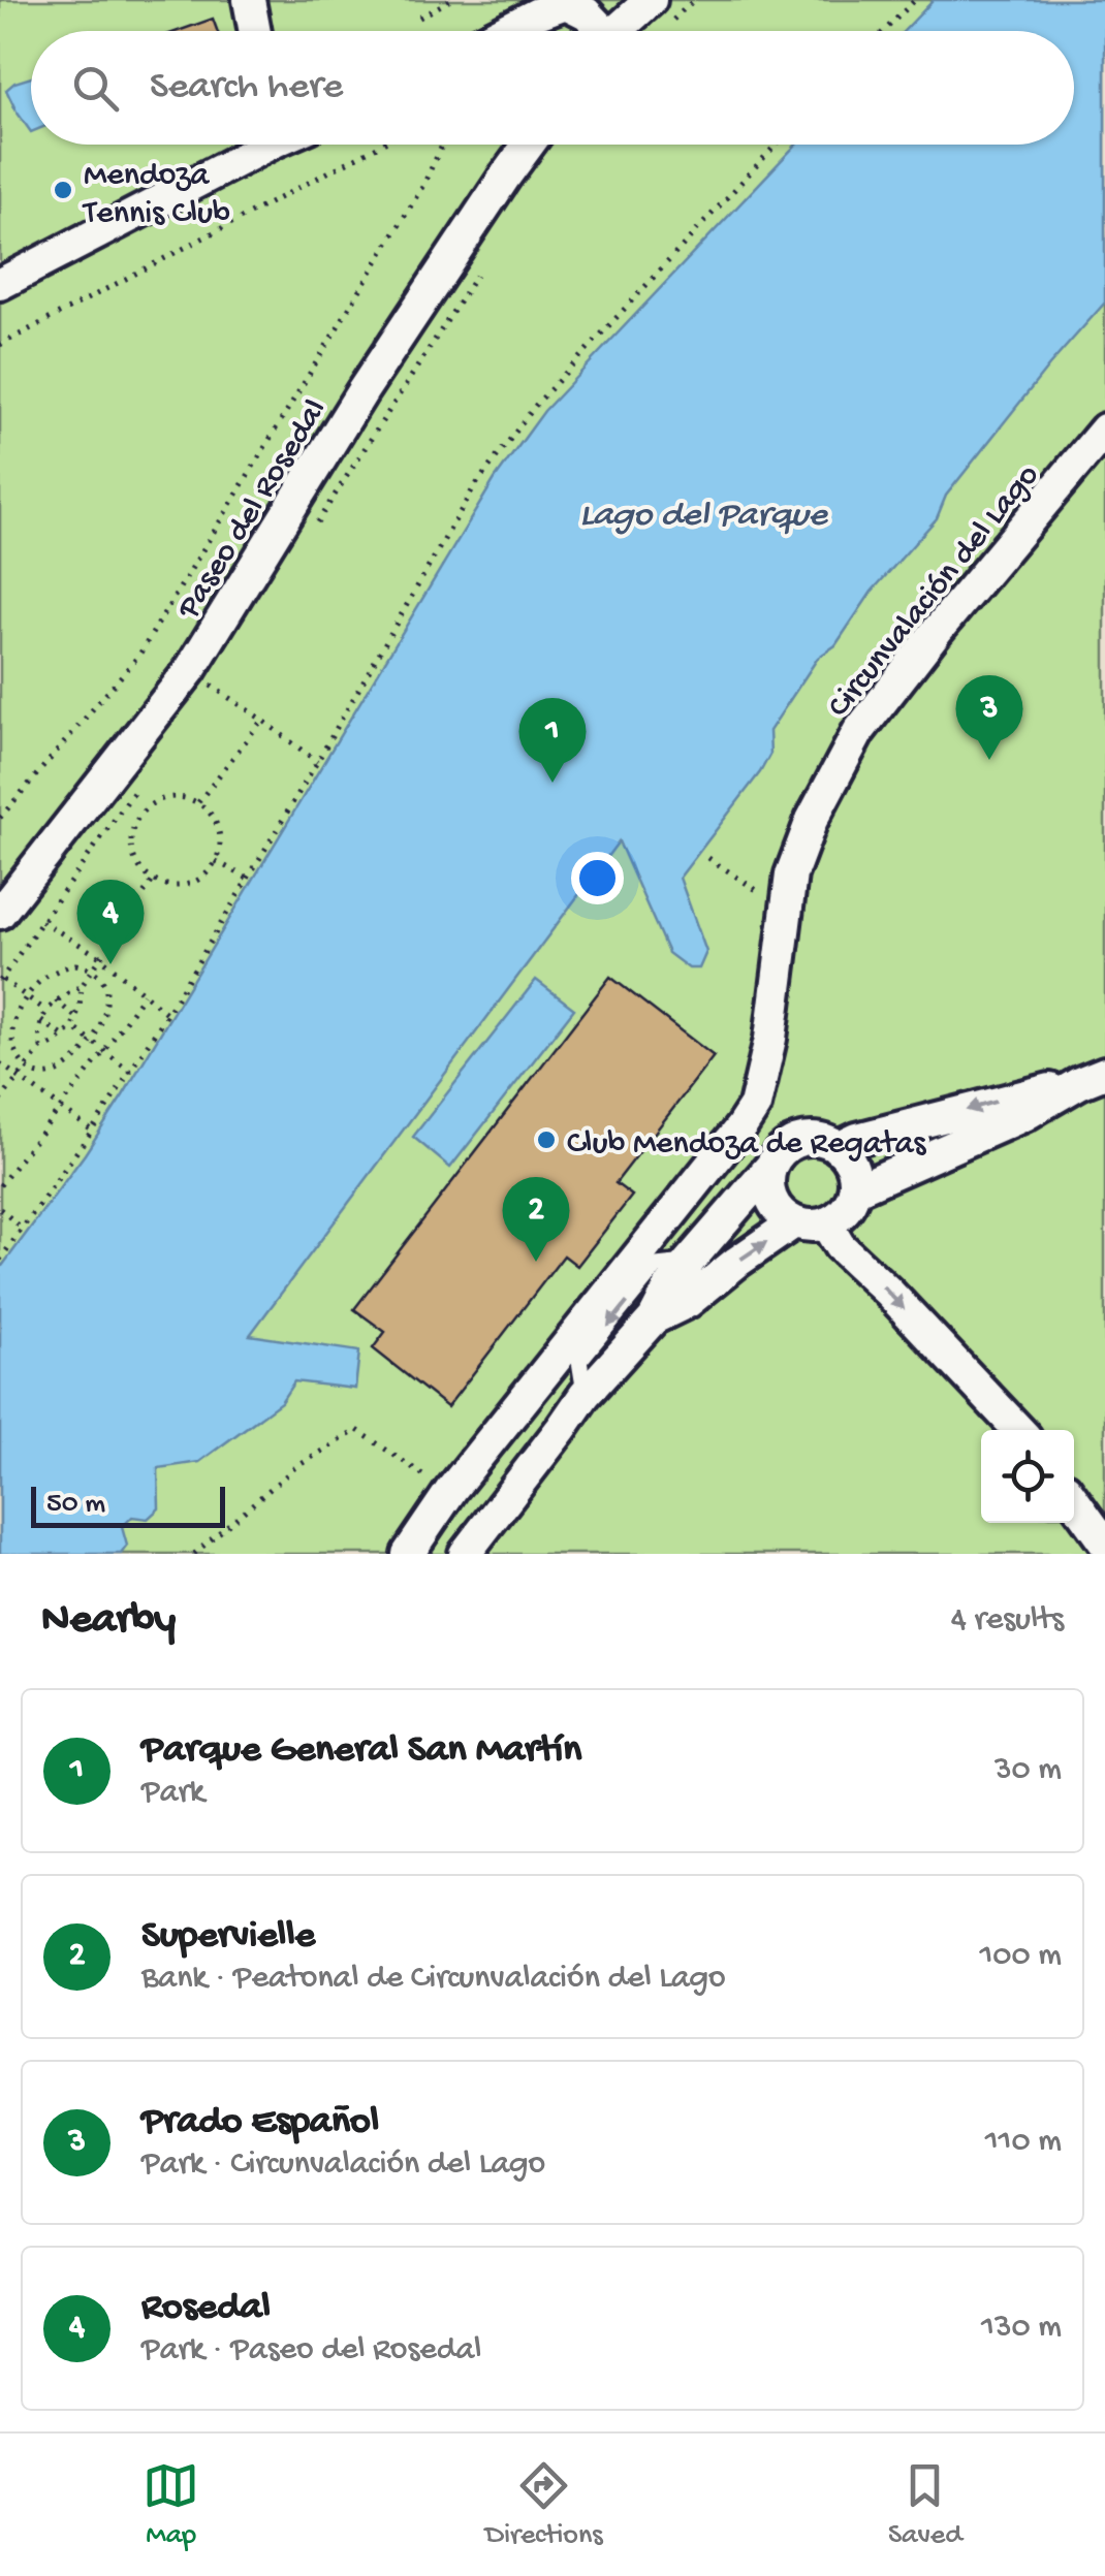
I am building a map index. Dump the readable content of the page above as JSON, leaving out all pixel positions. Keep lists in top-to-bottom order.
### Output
{
  "streets": {
    "street": ["Paseo del Rosedal", "Circunvalación del Lago"]
  },
  "water": ["Lago del Parque"],
  "places": ["Mendoza Tennis Club", "Club Mendoza de Regatas"],
  "scale_bar": "50 m",
  "page": {
    "search": "Search here",
    "pins": [
      "3",
      "1",
      "4",
      "2"
    ],
    "scale": "50 m",
    "heading": ["Nearby", "4 results"],
    "list": [
      {
        "mark": "1",
        "name": "Parque General San Martín",
        "note": "Park",
        "value": "30 m"
      },
      {
        "mark": "2",
        "name": "Supervielle",
        "note": "Bank · Peatonal de Circunvalación del Lago",
        "value": "100 m"
      },
      {
        "mark": "3",
        "name": "Prado Español",
        "note": "Park · Circunvalación del Lago",
        "value": "110 m"
      },
      {
        "mark": "4",
        "name": "Rosedal",
        "note": "Park · Paseo del Rosedal",
        "value": "130 m"
      }
    ],
    "nav": ["Map", "Directions", "Saved"]
  }
}
